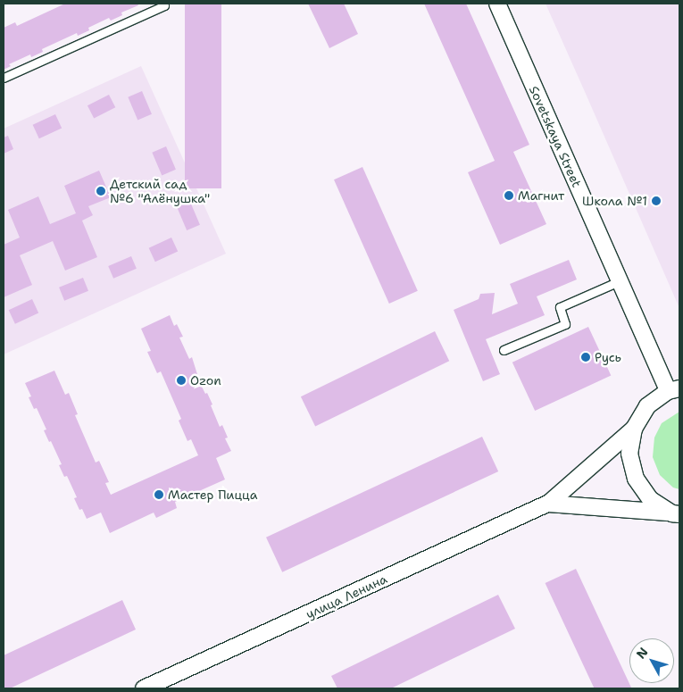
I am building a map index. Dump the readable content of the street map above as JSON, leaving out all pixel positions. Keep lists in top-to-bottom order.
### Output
{
  "streets": {
    "street": ["Sovetskaya Street", "улица Ленина"]
  },
  "places": [
    "Детский сад №6 \"Алёнушка\"",
    "Магнит",
    "Школа №1",
    "Русь",
    "Ozon",
    "Мастер Пицца"
  ],
  "north": "top left"
}
